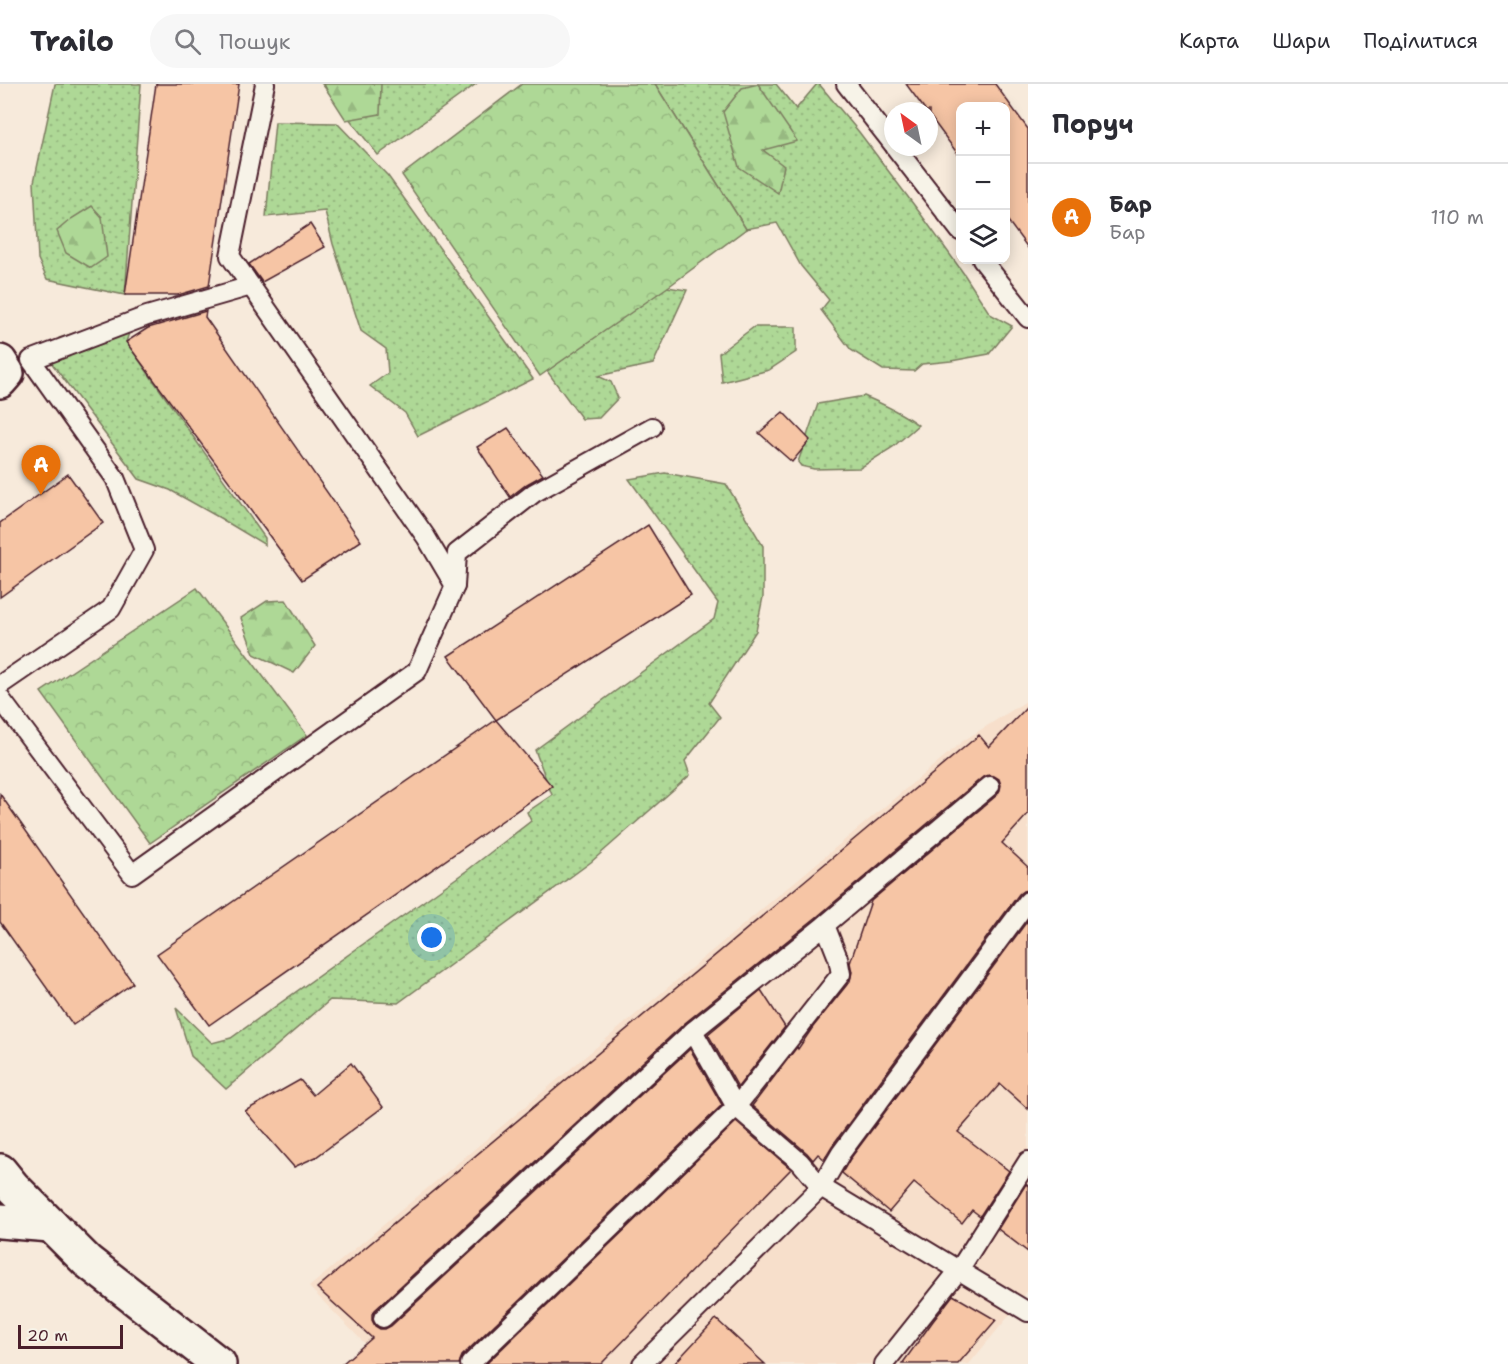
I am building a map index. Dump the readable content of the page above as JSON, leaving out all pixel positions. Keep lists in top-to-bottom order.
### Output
{
  "scale_bar": "20 m",
  "north": "top left",
  "page": {
    "header": "Trailo",
    "search": "Пошук",
    "nav": ["Карта", "Шари", "Поділитися"],
    "heading": "Поруч",
    "map_buttons": ["+", "−"],
    "list": [
      {
        "mark": "A",
        "name": "Бар",
        "note": "Бар",
        "value": "110 m"
      }
    ],
    "pins": "A",
    "scale": "20 m"
  }
}
